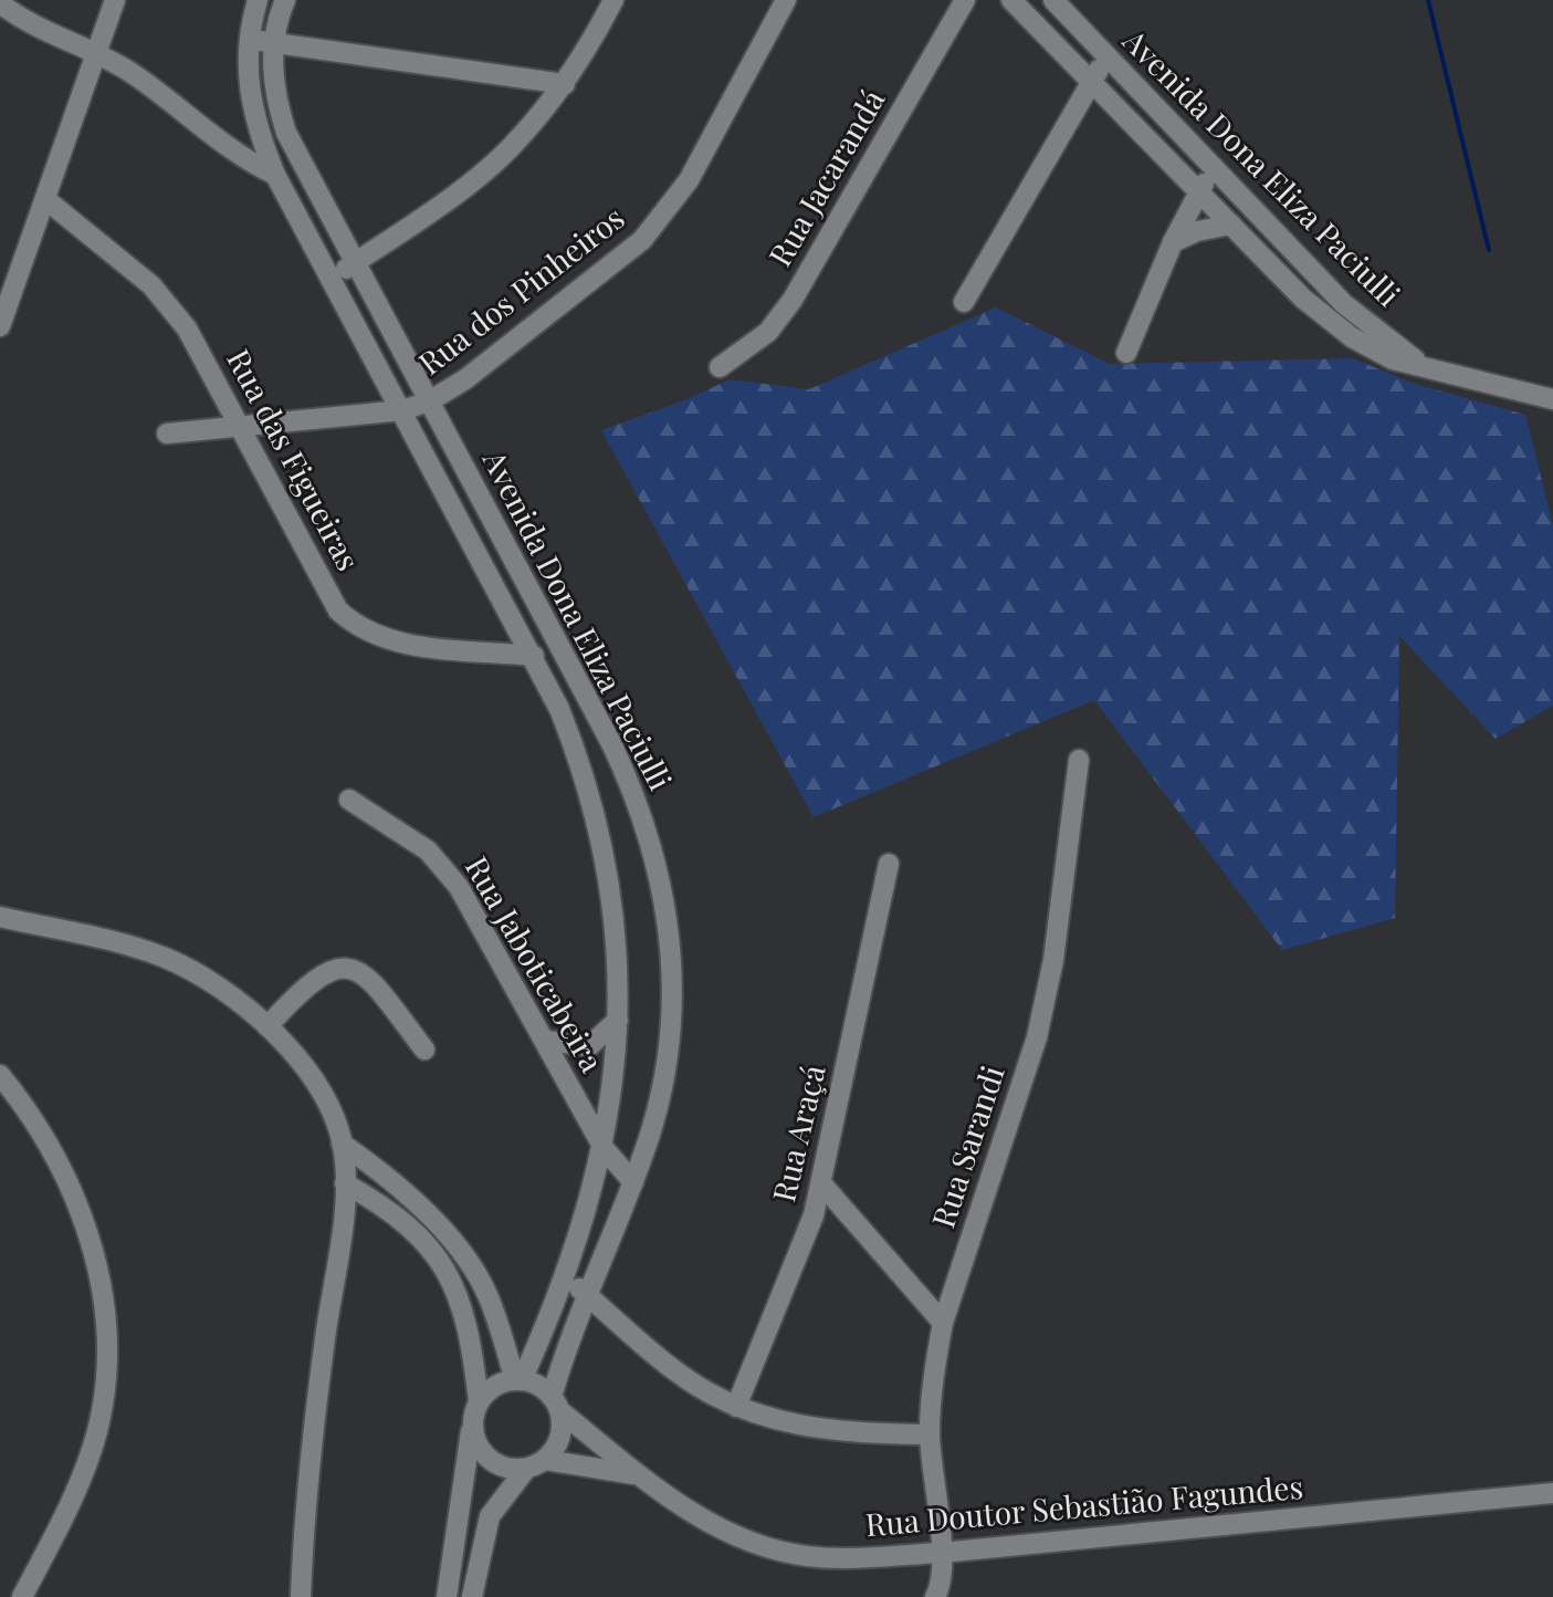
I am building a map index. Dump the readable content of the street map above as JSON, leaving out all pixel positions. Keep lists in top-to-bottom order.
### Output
{
  "streets": {
    "street": [
      "Avenida Dona Eliza Paciulli",
      "Rua Jacarandá",
      "Rua dos Pinheiros",
      "Rua das Figueiras",
      "Rua Jaboticabeira",
      "Rua Araçá",
      "Rua Sarandi",
      "Rua Doutor Sebastião Fagundes"
    ]
  },
  "crossings": [
    ["Avenida Dona Eliza Paciulli", "Rua dos Pinheiros"],
    ["Avenida Dona Eliza Paciulli", "Rua das Figueiras"],
    ["Avenida Dona Eliza Paciulli", "Rua Jaboticabeira"],
    ["Avenida Dona Eliza Paciulli", "Rua Doutor Sebastião Fagundes"],
    ["Rua dos Pinheiros", "Rua das Figueiras"],
    ["Rua Sarandi", "Rua Doutor Sebastião Fagundes"]
  ]
}
